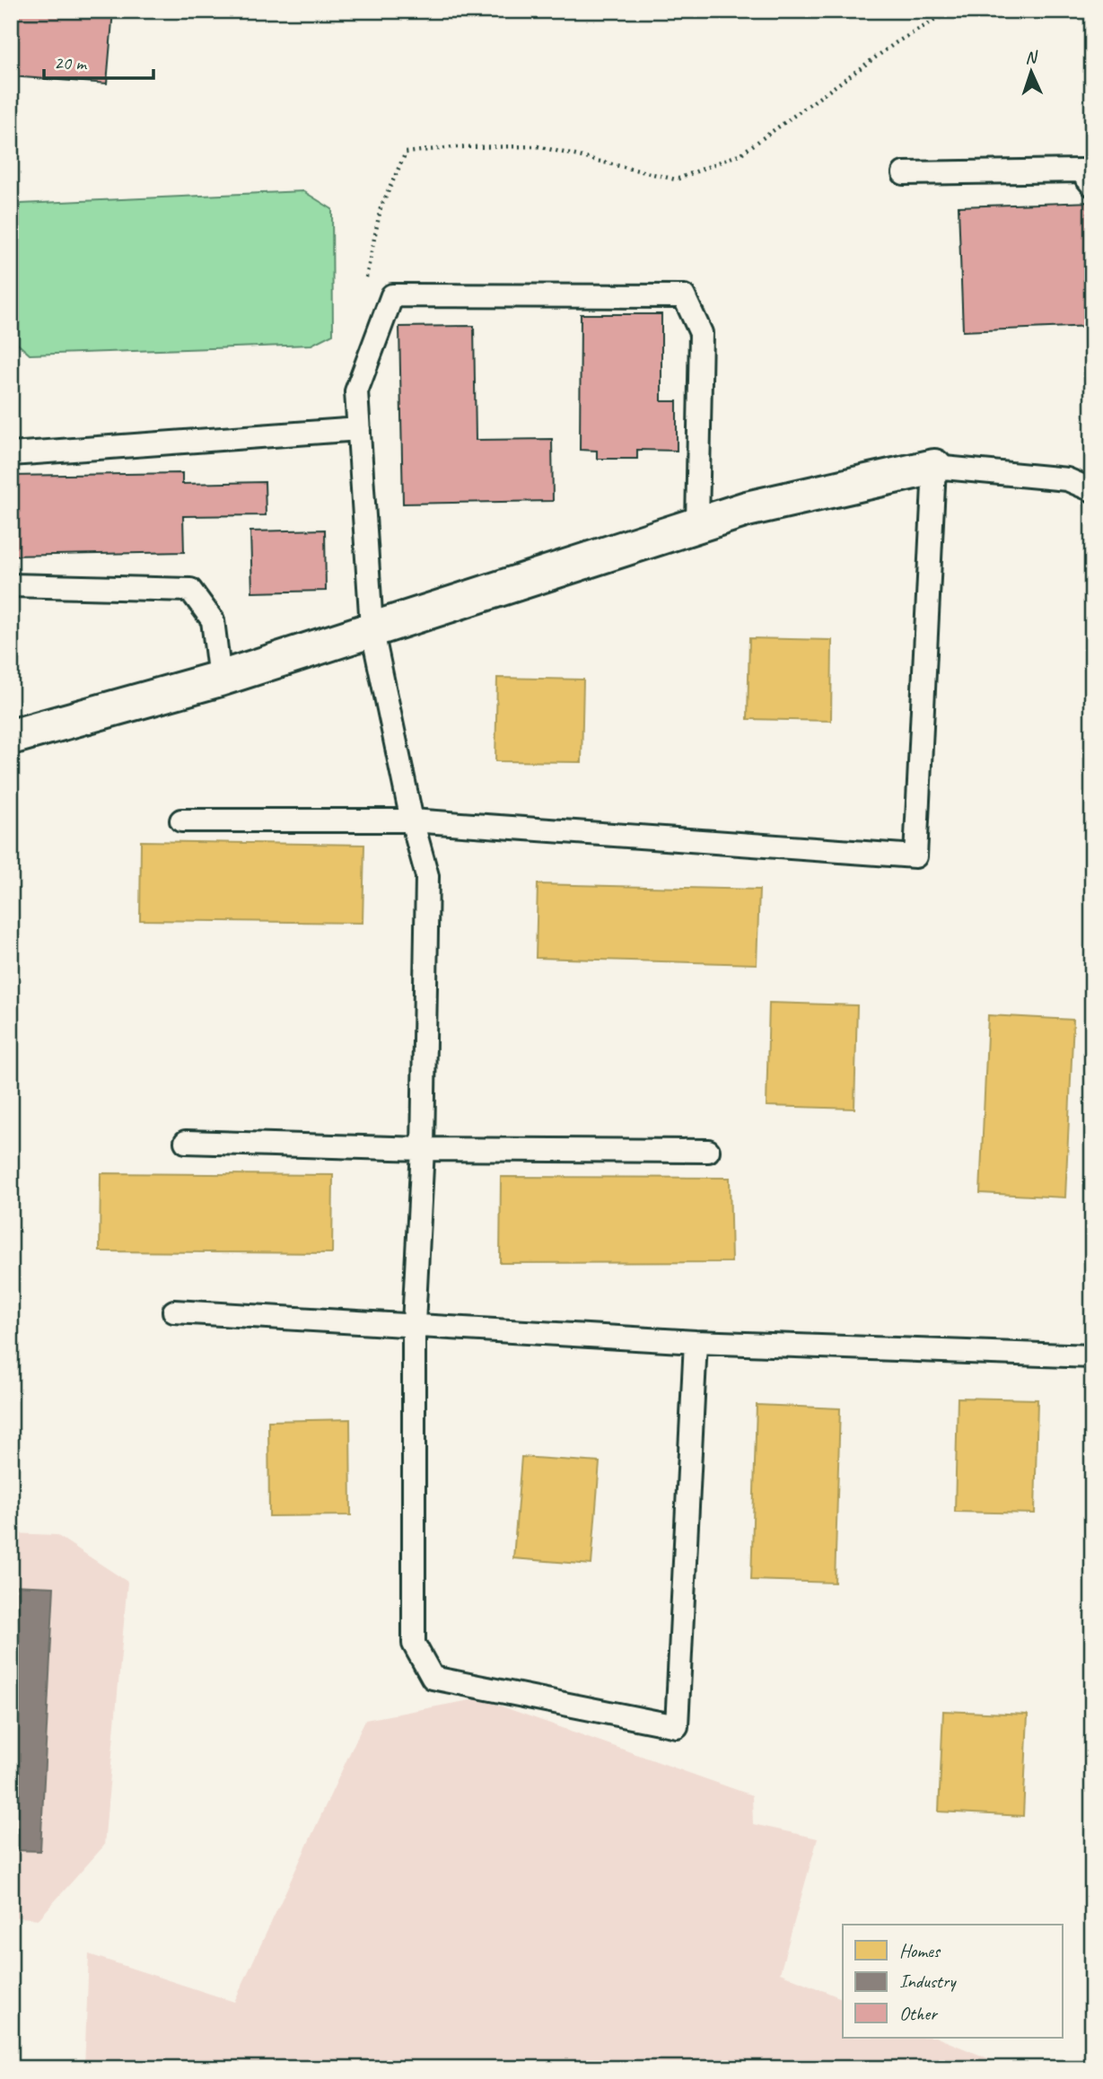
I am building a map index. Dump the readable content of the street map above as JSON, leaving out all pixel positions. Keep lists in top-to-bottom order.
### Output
{
  "legend": ["Homes", "Industry", "Other"],
  "scale_bar": "20 m",
  "north": "top"
}
